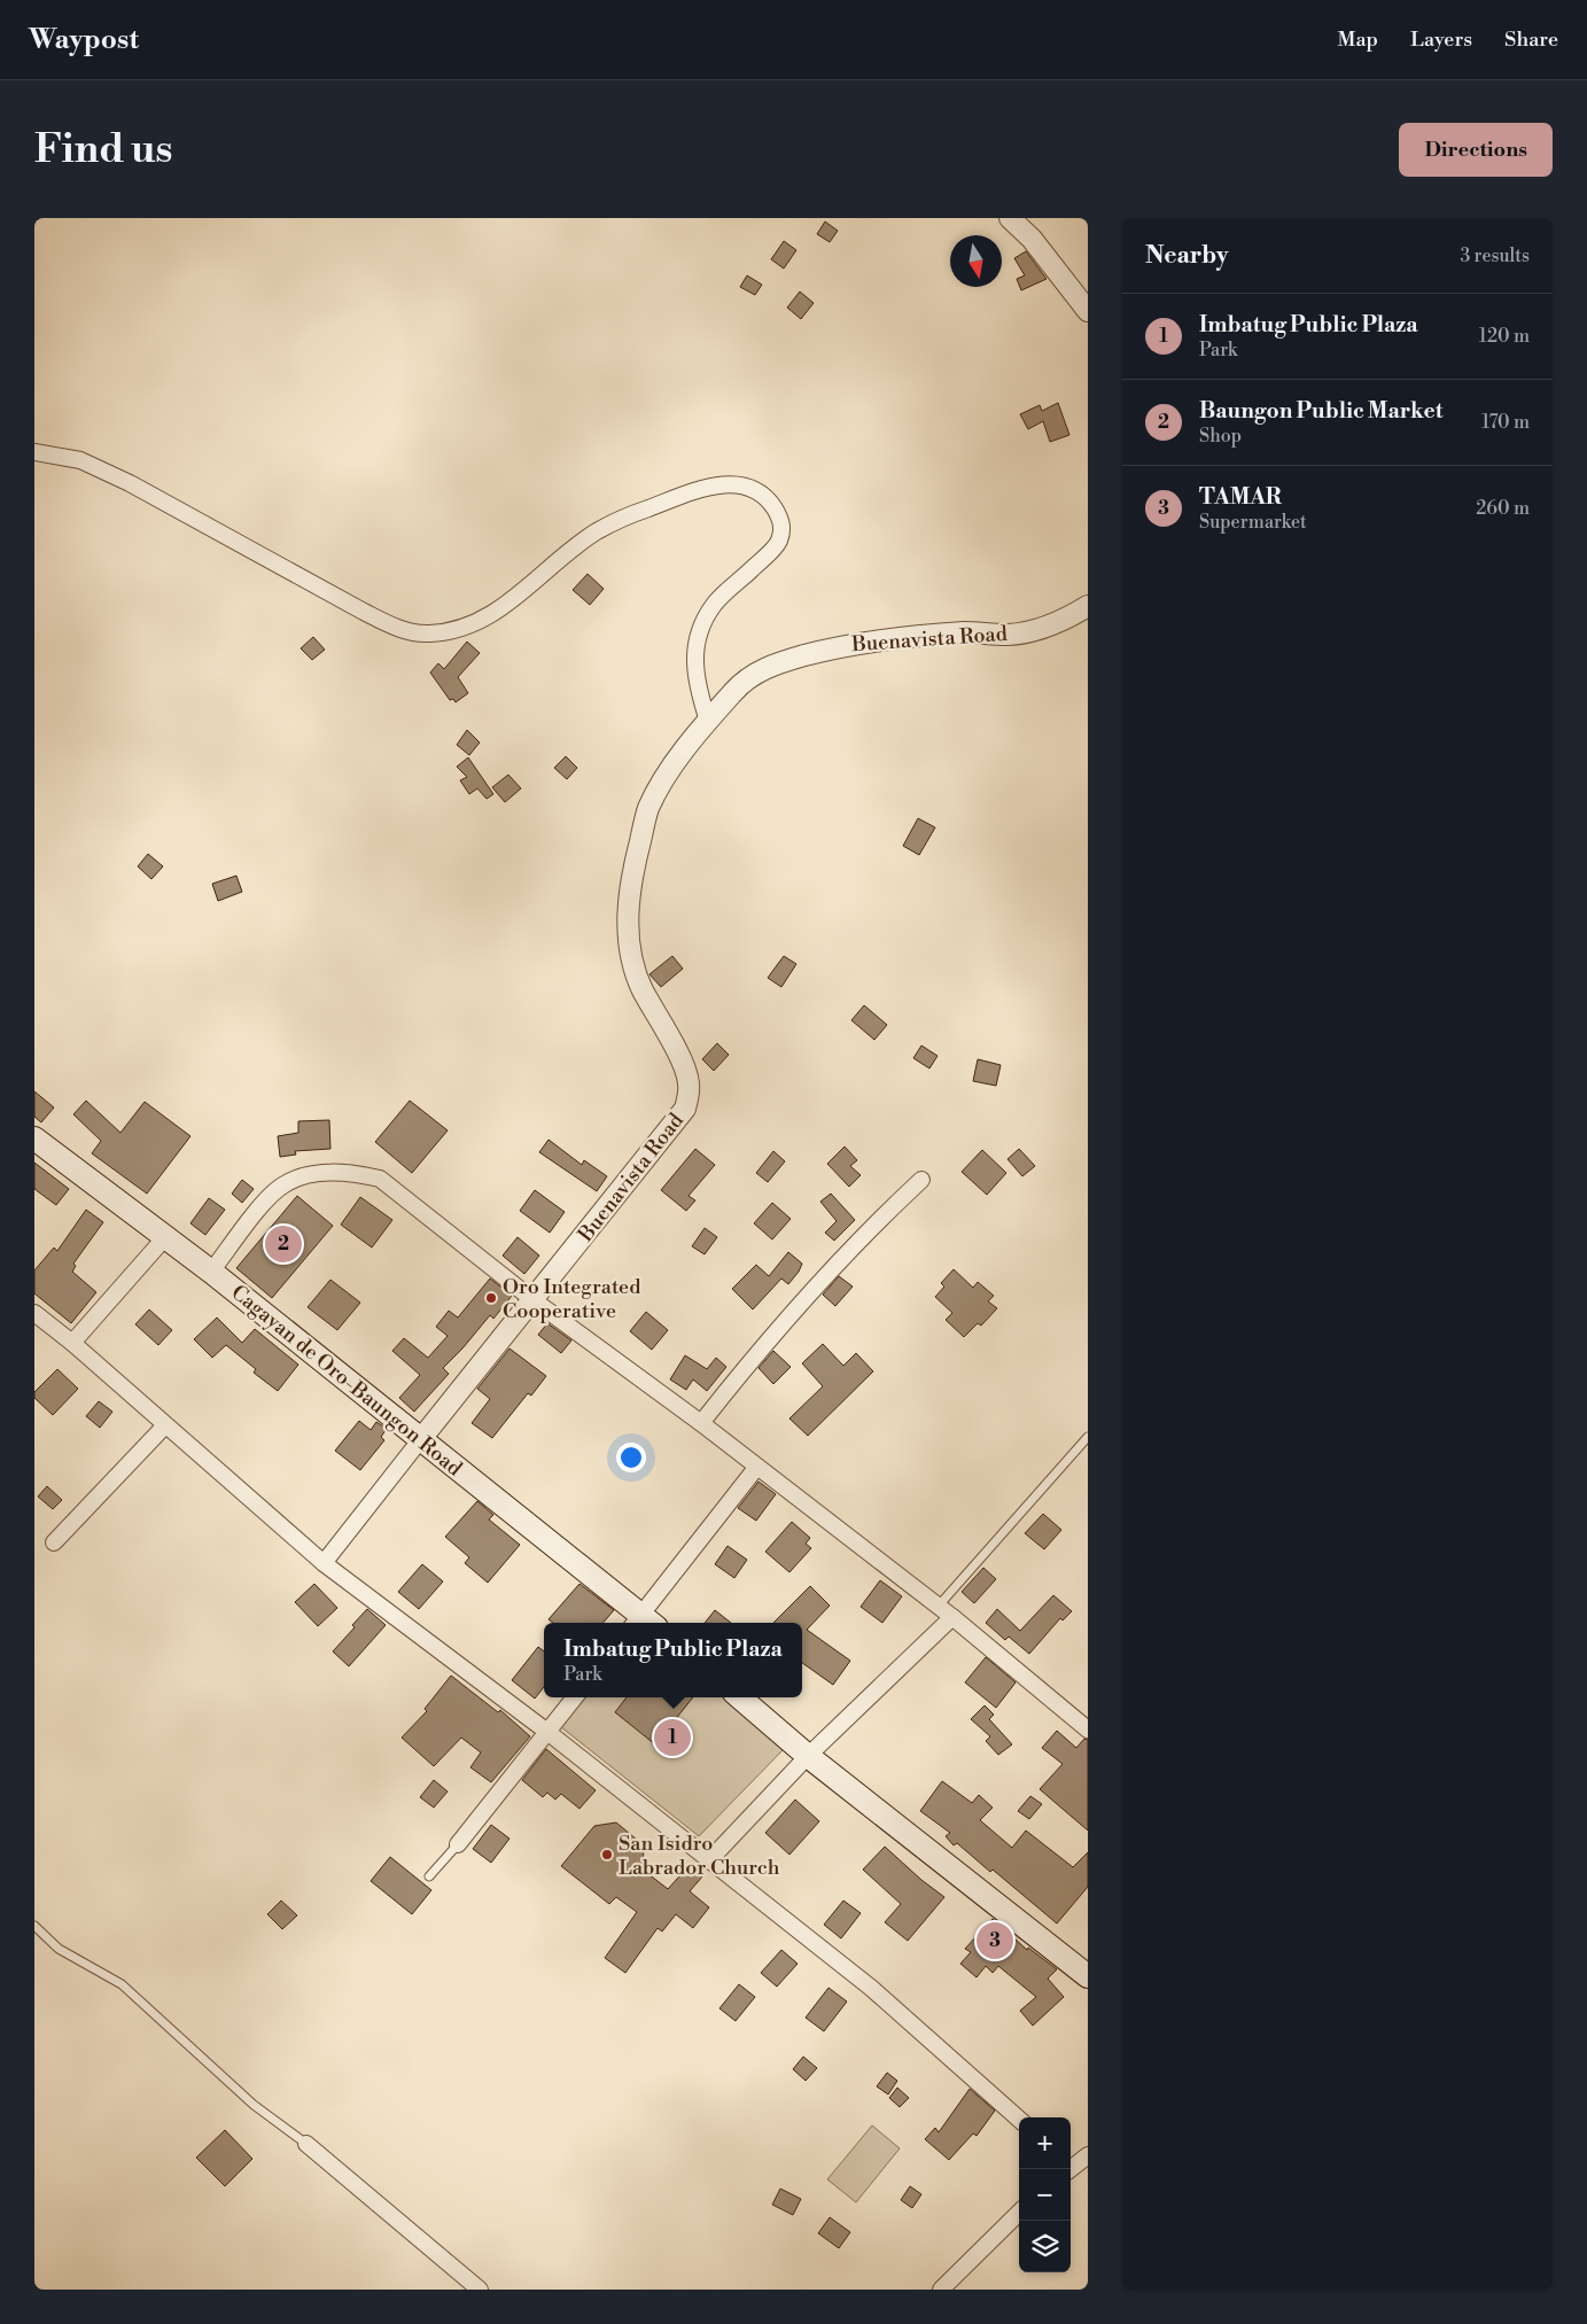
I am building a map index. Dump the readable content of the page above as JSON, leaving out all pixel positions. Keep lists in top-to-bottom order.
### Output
{
  "streets": {
    "main road": ["Cagayan de Oro-Baungon Road"],
    "street": ["Buenavista Road"]
  },
  "crossings": [
    ["Buenavista Road", "Cagayan de Oro-Baungon Road"]
  ],
  "places": ["Oro Integrated Cooperative", "San Isidro Labrador Church"],
  "north": "bottom",
  "page": {
    "header": "Waypost",
    "nav": ["Map", "Layers", "Share"],
    "buttons": "Directions",
    "title": "Find us",
    "heading": ["Nearby", "3 results"],
    "list": [
      {
        "mark": "1",
        "name": "Imbatug Public Plaza",
        "note": "Park",
        "value": "120 m"
      },
      {
        "mark": "2",
        "name": "Baungon Public Market",
        "note": "Shop",
        "value": "170 m"
      },
      {
        "mark": "3",
        "name": "TAMAR",
        "note": "Supermarket",
        "value": "260 m"
      }
    ],
    "pins": ["2", "1", "3"],
    "popup": ["Imbatug Public Plaza", "Park"],
    "map_buttons": ["+", "−"]
  }
}
